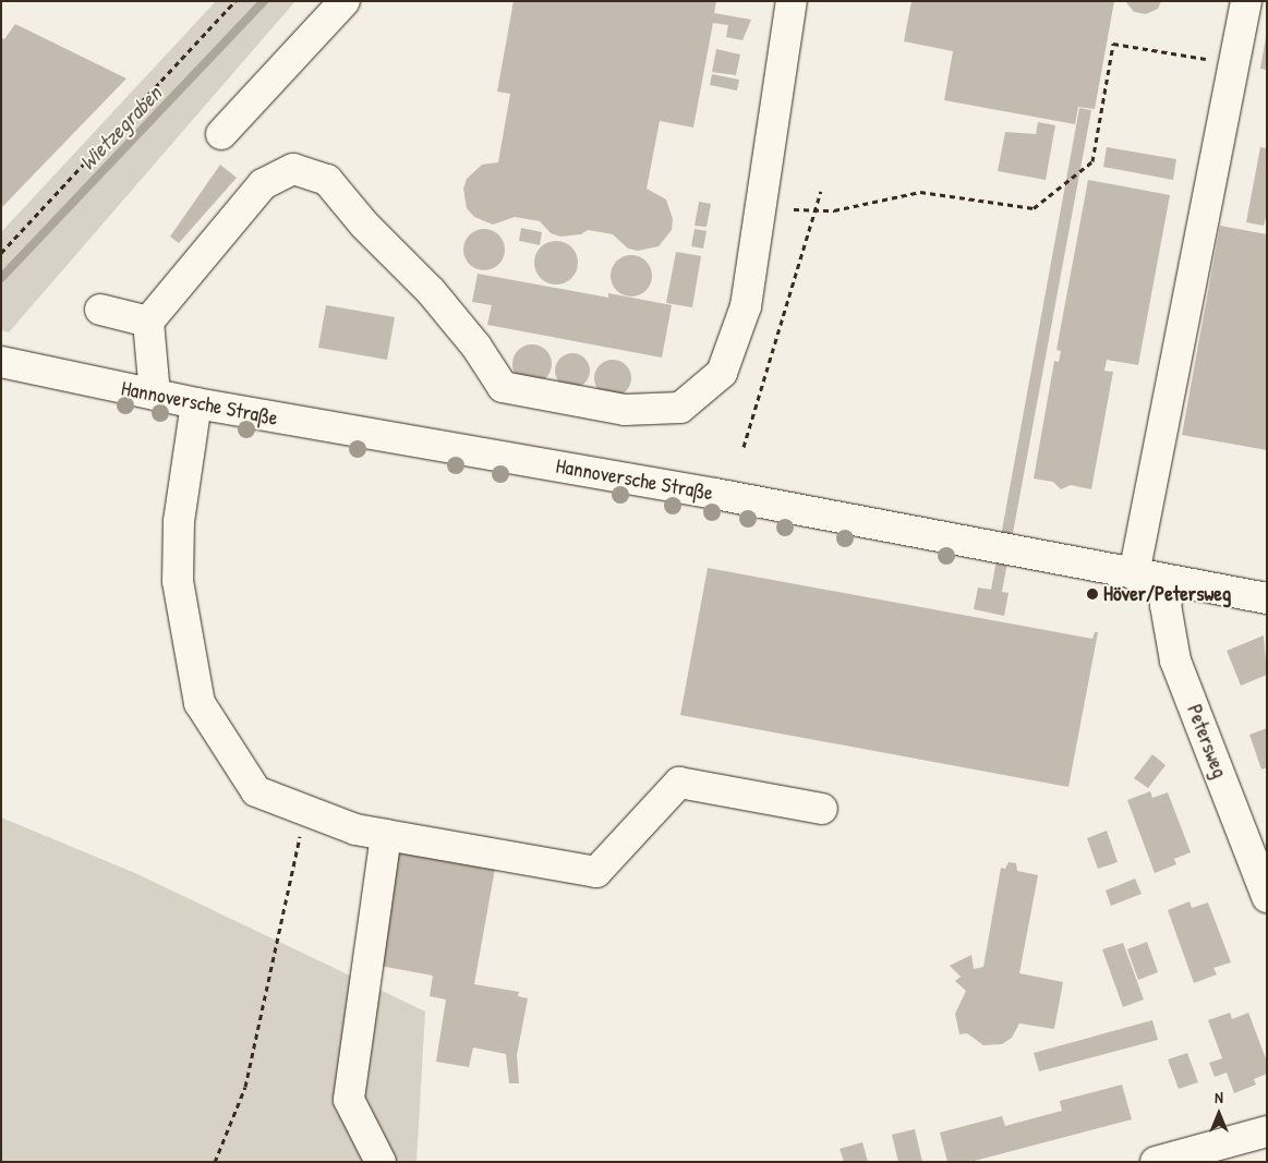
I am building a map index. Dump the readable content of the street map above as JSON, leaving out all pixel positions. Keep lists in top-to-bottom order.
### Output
{
  "streets": {
    "street": ["Hannoversche Straße", "Petersweg"]
  },
  "crossings": [
    ["Hannoversche Straße", "Petersweg"]
  ],
  "water": ["Wietzegraben"],
  "places": ["Höver/Petersweg"],
  "north": "top"
}
